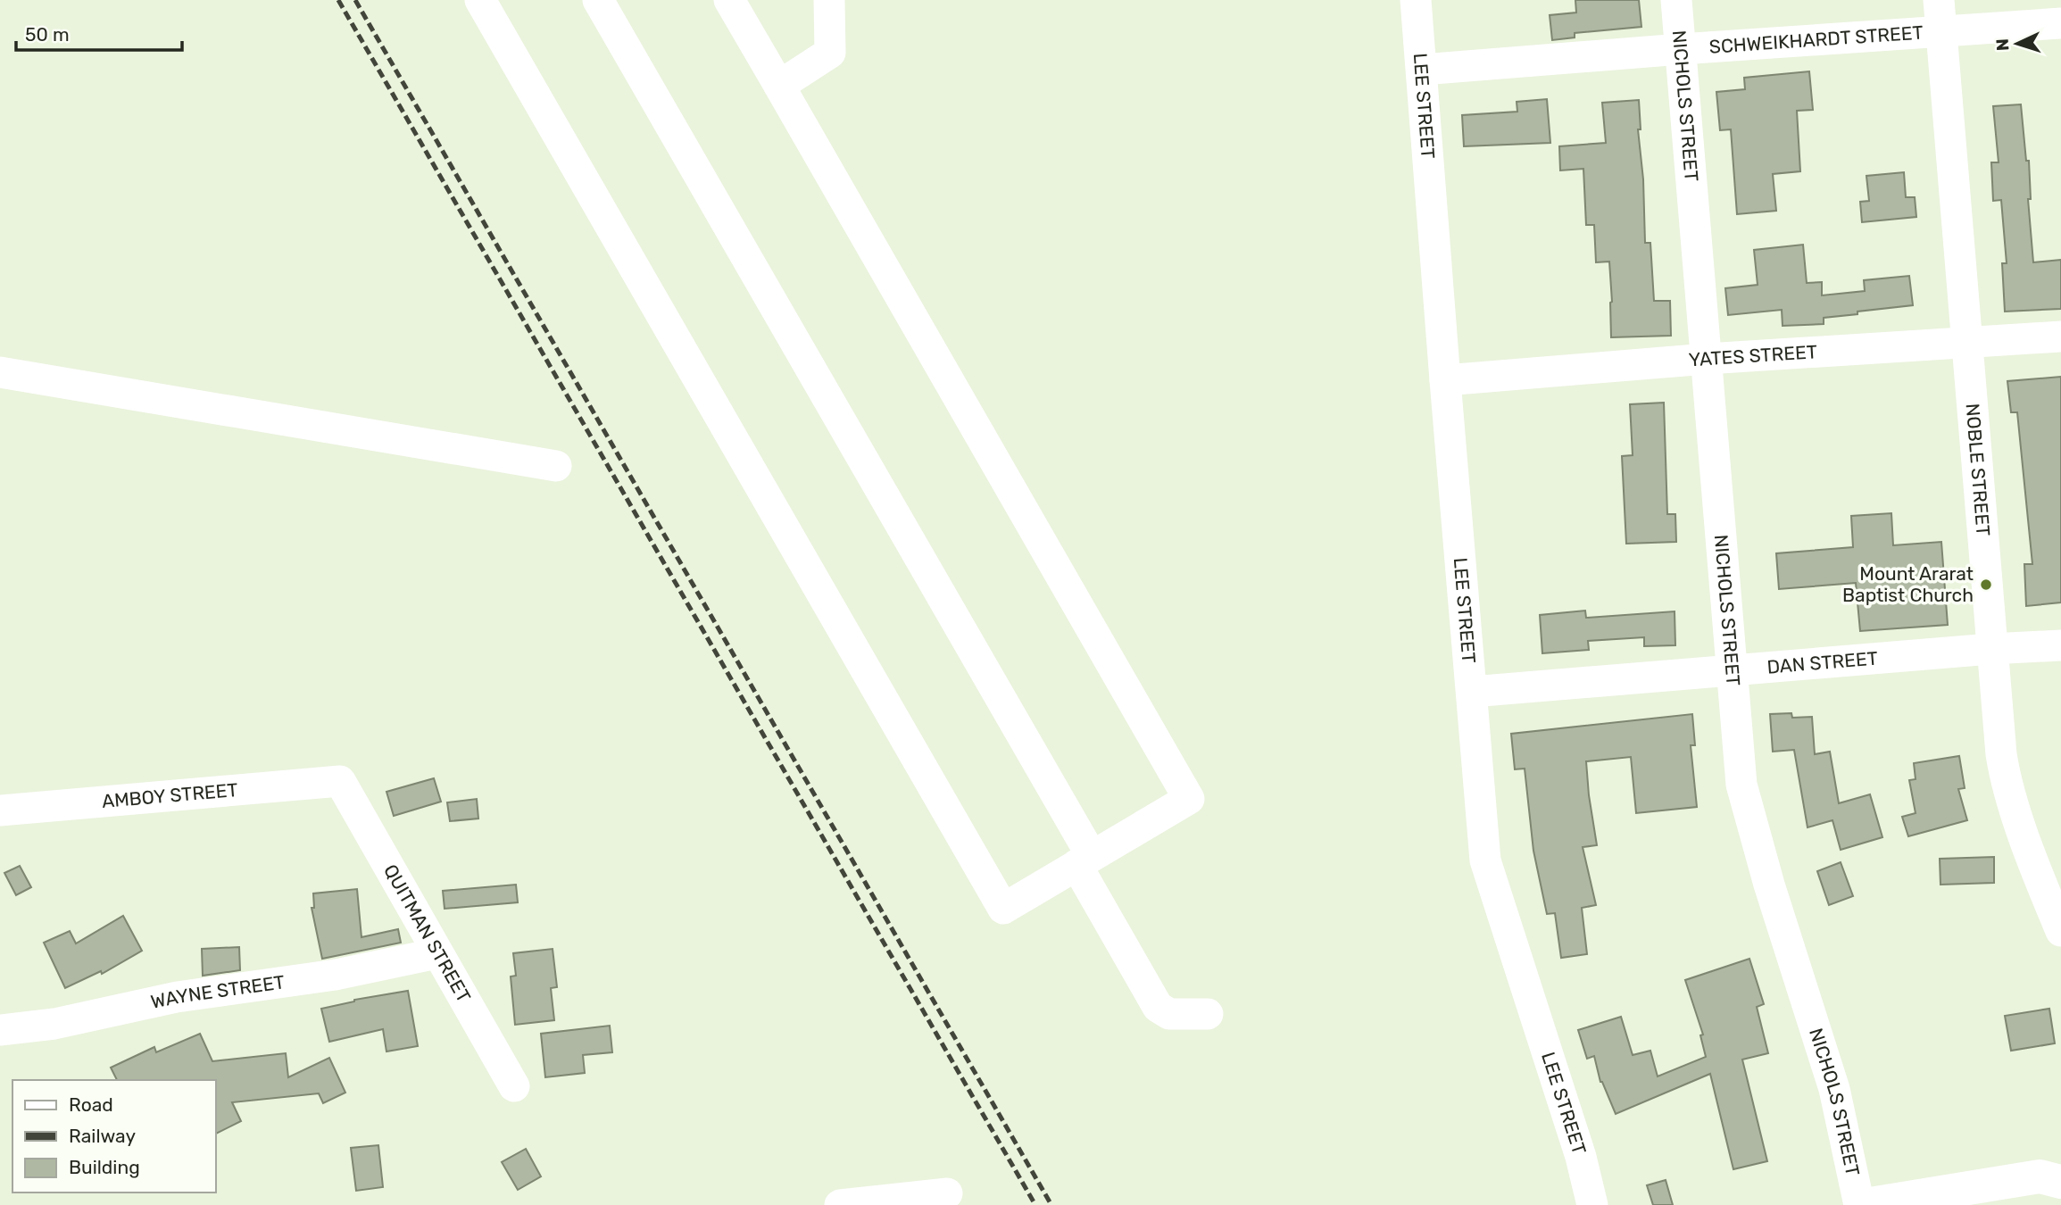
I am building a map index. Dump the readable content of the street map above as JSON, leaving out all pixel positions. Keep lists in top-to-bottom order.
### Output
{
  "streets": {
    "street": [
      "SCHWEIKHARDT STREET",
      "LEE STREET",
      "NICHOLS STREET",
      "YATES STREET",
      "NOBLE STREET",
      "DAN STREET",
      "AMBOY STREET",
      "QUITMAN STREET",
      "WAYNE STREET"
    ]
  },
  "crossings": [
    ["SCHWEIKHARDT STREET", "LEE STREET"],
    ["SCHWEIKHARDT STREET", "NICHOLS STREET"],
    ["SCHWEIKHARDT STREET", "NOBLE STREET"],
    ["LEE STREET", "YATES STREET"],
    ["LEE STREET", "DAN STREET"],
    ["NICHOLS STREET", "YATES STREET"],
    ["NICHOLS STREET", "DAN STREET"],
    ["YATES STREET", "NOBLE STREET"],
    ["NOBLE STREET", "DAN STREET"],
    ["AMBOY STREET", "QUITMAN STREET"],
    ["QUITMAN STREET", "WAYNE STREET"]
  ],
  "places": ["Mount Ararat Baptist Church"],
  "legend": ["Road", "Railway", "Building"],
  "scale_bar": "50 m",
  "north": "left"
}
